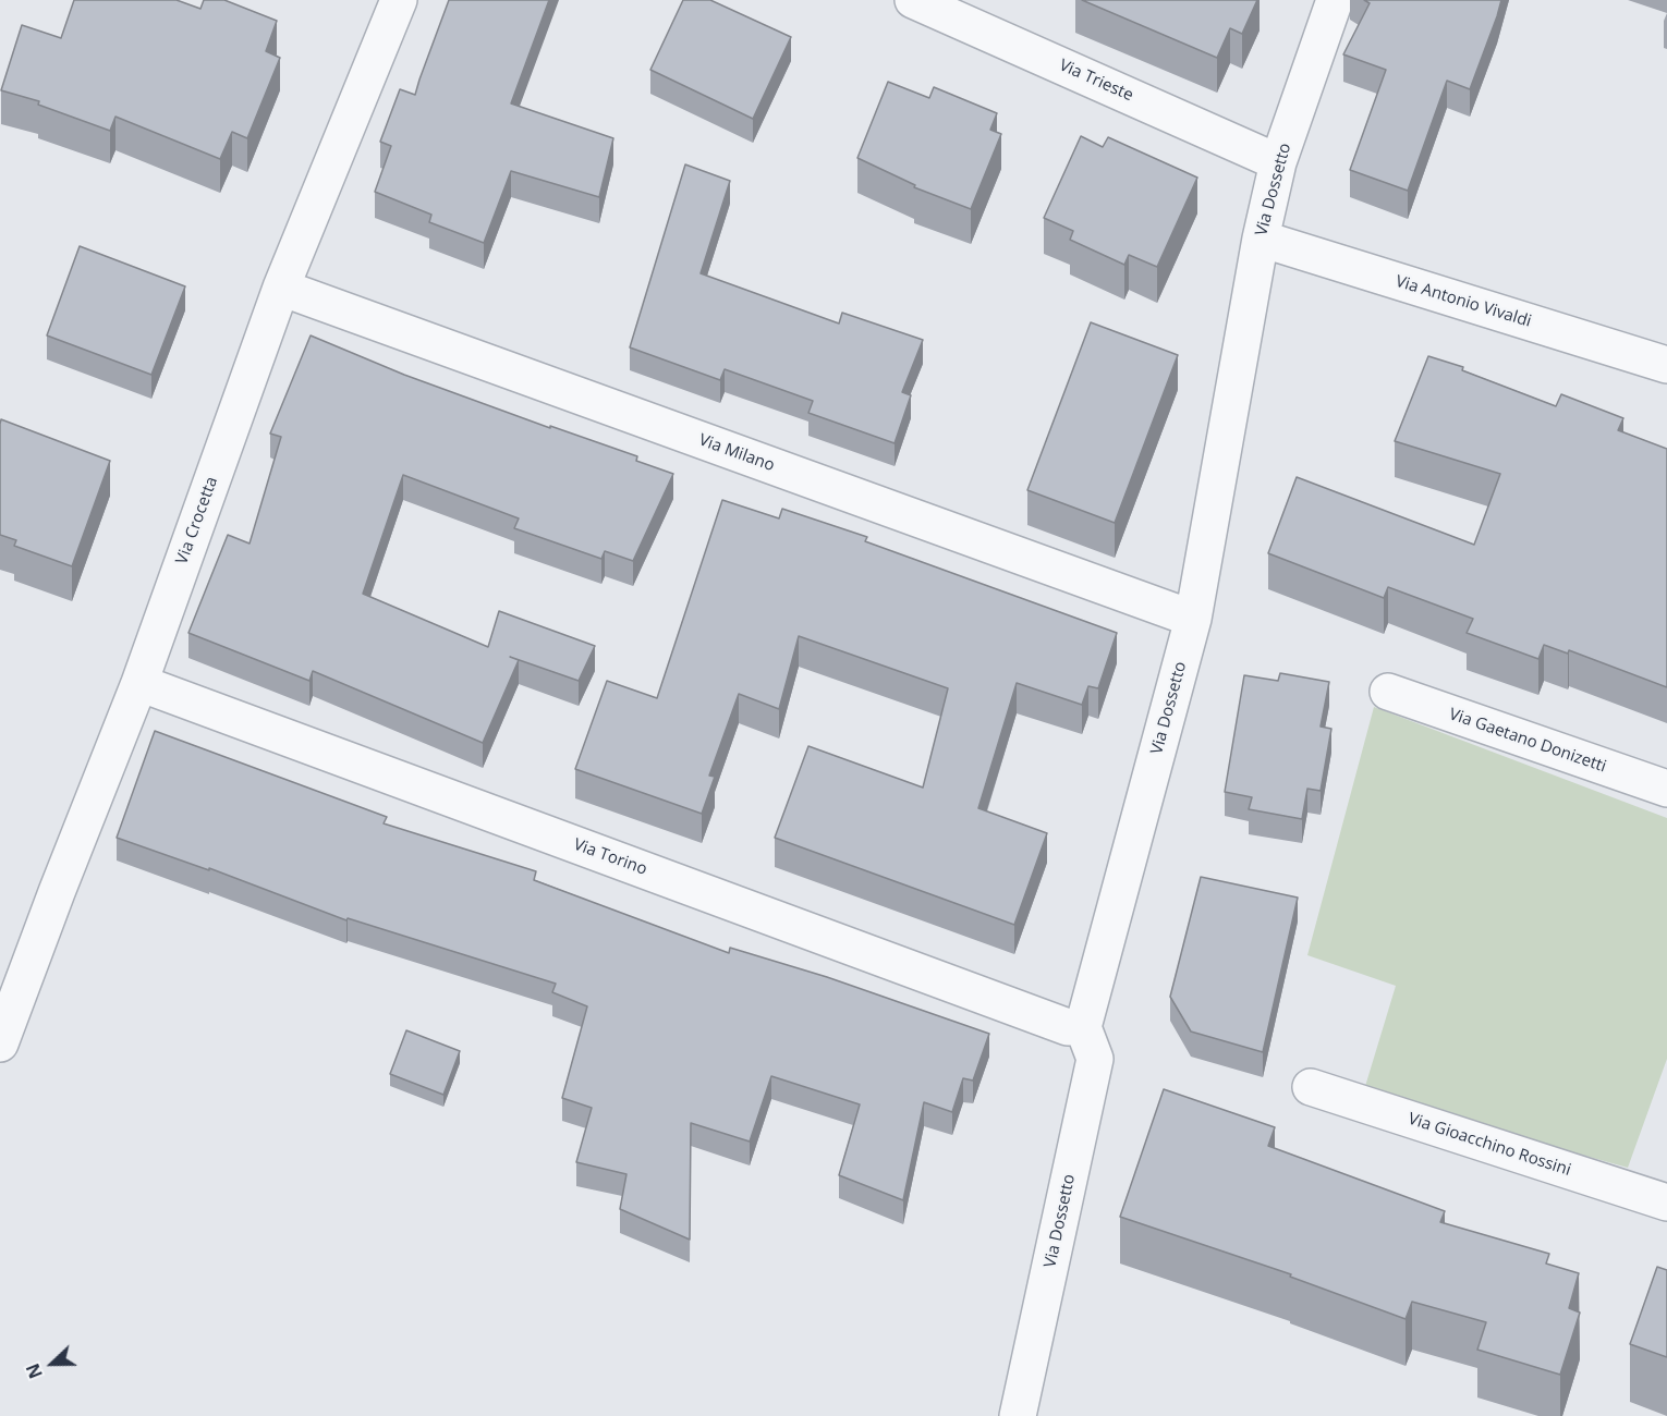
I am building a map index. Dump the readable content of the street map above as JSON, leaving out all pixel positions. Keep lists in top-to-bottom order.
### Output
{
  "streets": {
    "street": [
      "Via Trieste",
      "Via Dossetto",
      "Via Antonio Vivaldi",
      "Via Milano",
      "Via Crocetta",
      "Via Gaetano Donizetti",
      "Via Torino",
      "Via Gioacchino Rossini"
    ]
  },
  "crossings": [
    ["Via Trieste", "Via Dossetto"],
    ["Via Dossetto", "Via Antonio Vivaldi"],
    ["Via Dossetto", "Via Milano"],
    ["Via Dossetto", "Via Torino"],
    ["Via Milano", "Via Crocetta"],
    ["Via Crocetta", "Via Torino"]
  ],
  "north": "left"
}
